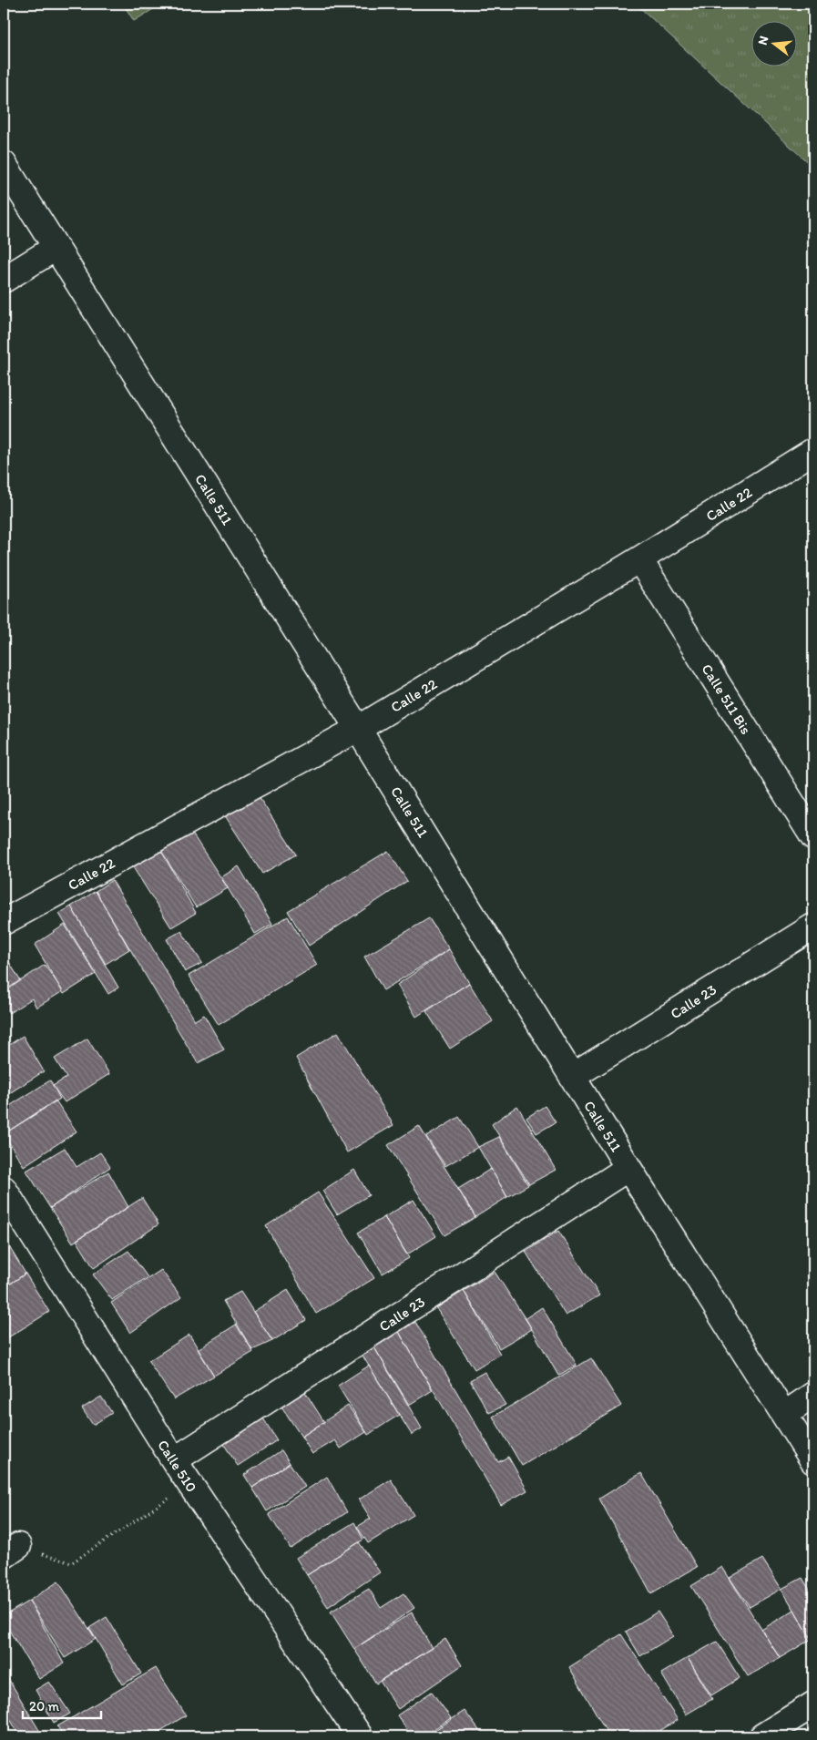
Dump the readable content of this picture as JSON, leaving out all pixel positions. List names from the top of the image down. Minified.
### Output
{"streets":{"street":["Calle 511","Calle 22","Calle 511 Bis","Calle 23","Calle 510"]},"crossings":[["Calle 511","Calle 22"],["Calle 511","Calle 23"],["Calle 22","Calle 511 Bis"],["Calle 23","Calle 510"]],"scale_bar":"20 m","north":"left"}
